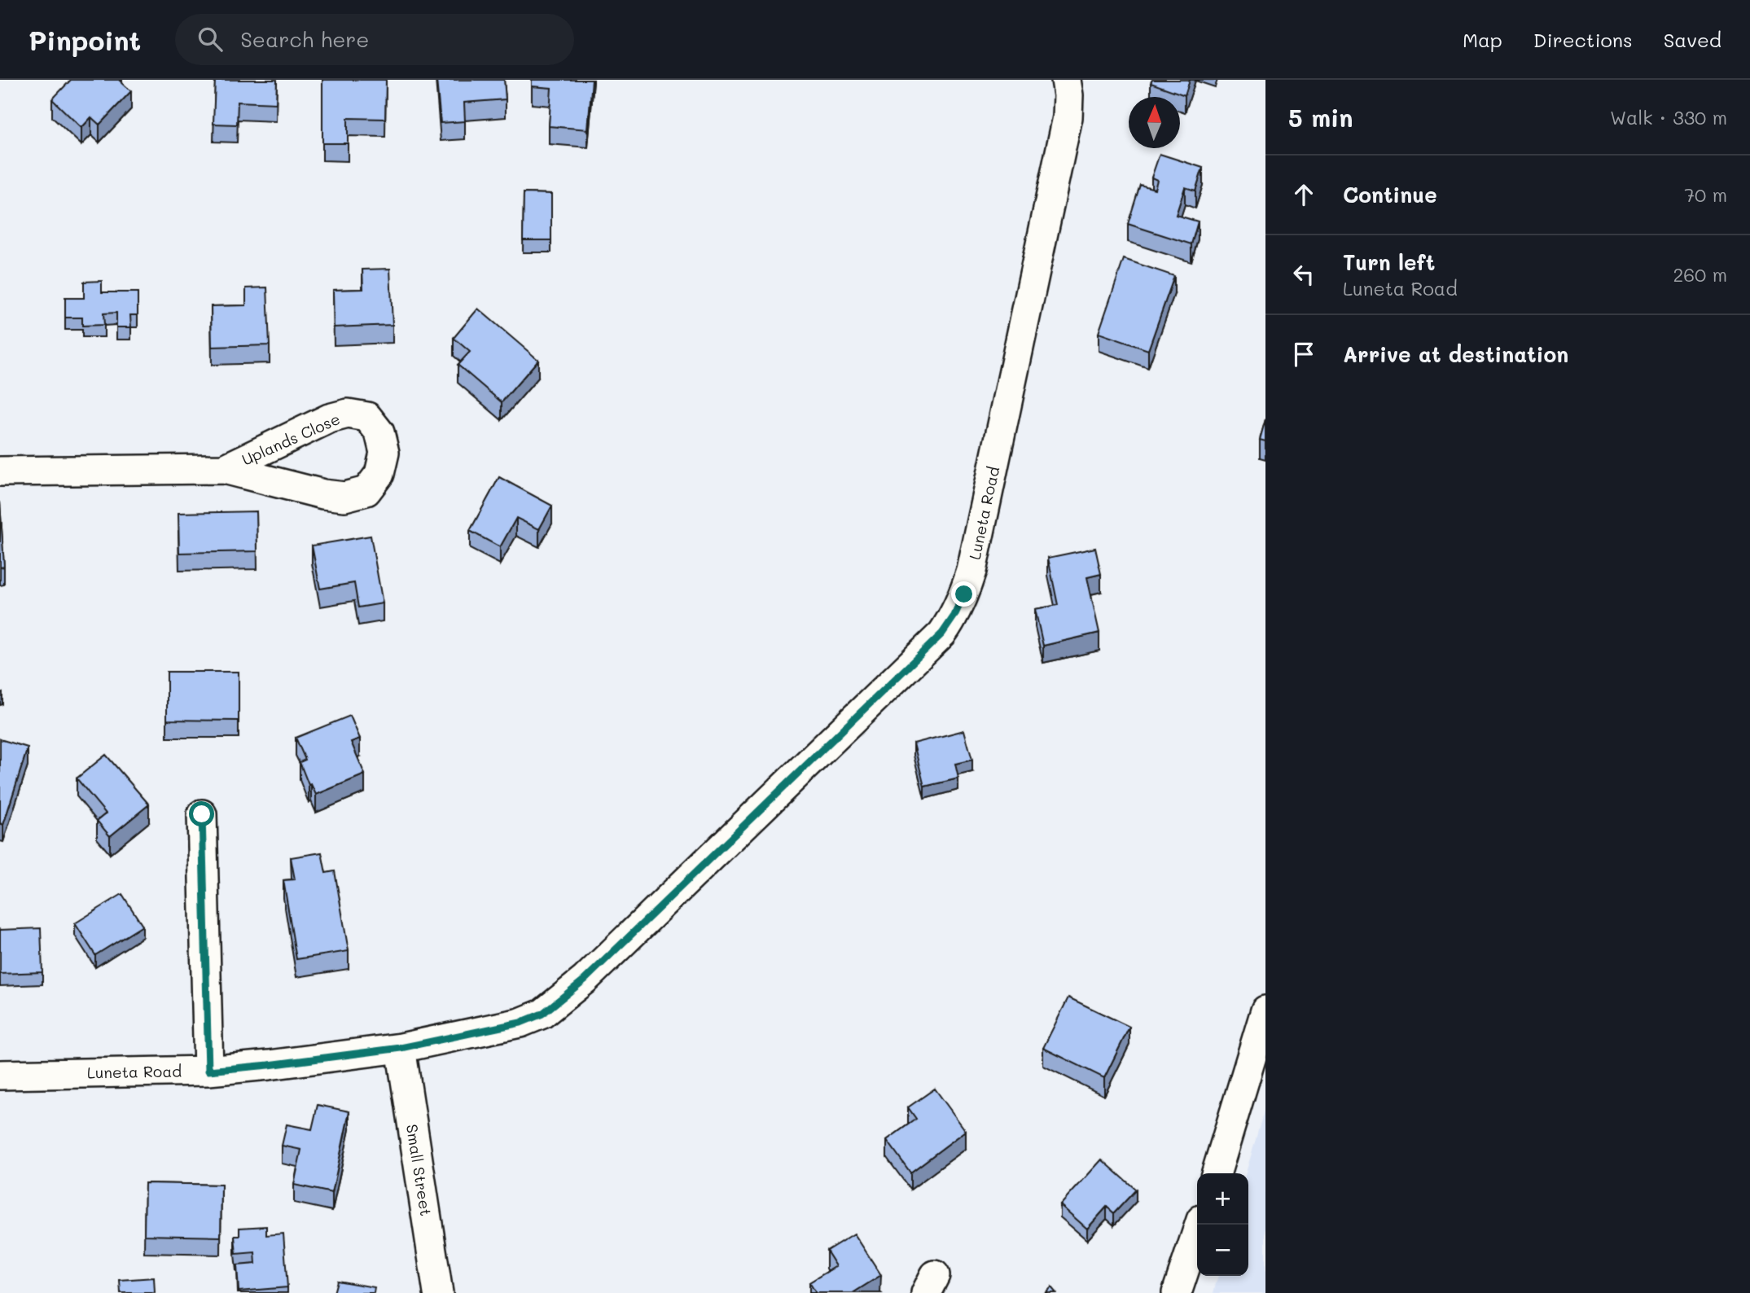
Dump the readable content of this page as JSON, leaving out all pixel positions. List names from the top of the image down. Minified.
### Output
{"streets":{"street":["Uplands Close","Luneta Road","Small Street"]},"crossings":[["Luneta Road","Small Street"]],"north":"top","page":{"header":"Pinpoint","search":"Search here","nav":["Map","Directions","Saved"],"heading":["5 min","Walk · 330 m"],"list":[["Continue","70 m"],["Turn left","Luneta Road","260 m"],"Arrive at destination"],"map_buttons":["+","−"]}}
